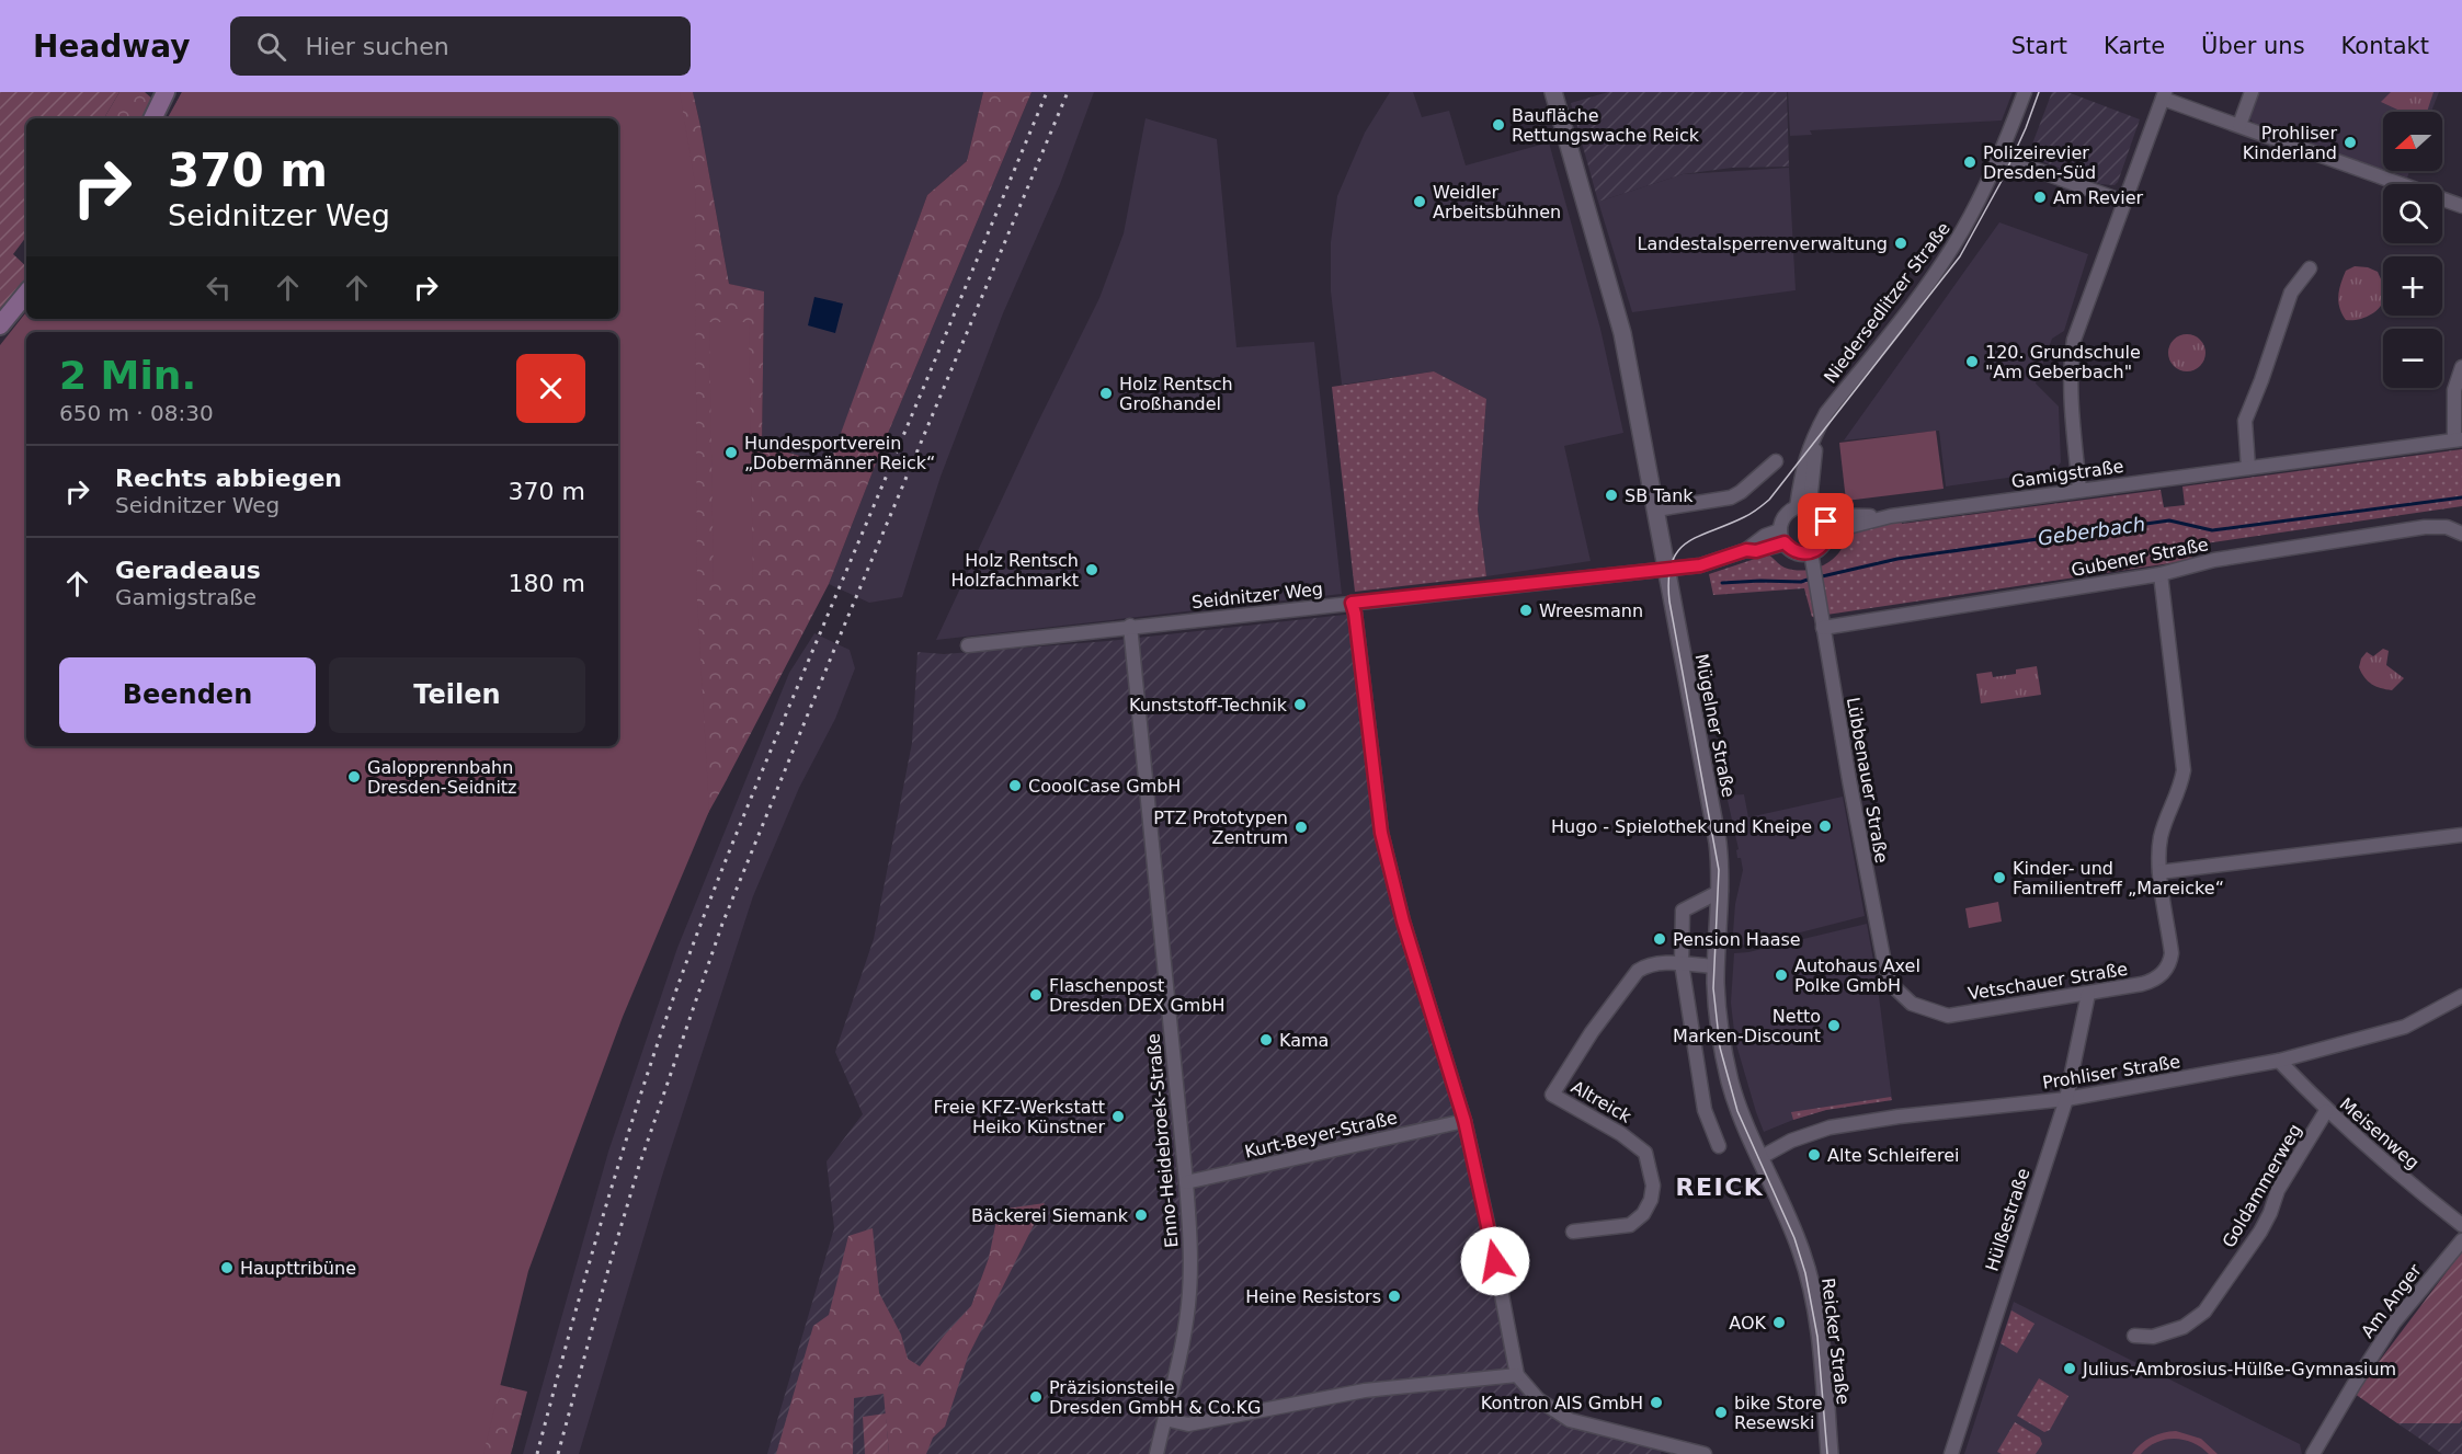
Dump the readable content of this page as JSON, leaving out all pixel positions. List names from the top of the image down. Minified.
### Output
{"streets":{"street":["Niedersedlitzer Straße","Gamigstraße","Gubener Straße","Seidnitzer Weg","Mügelner Straße","Lübbenauer Straße","Vetschauer Straße","Prohliser Straße","Altreick","Meisenweg","Kurt-Beyer-Straße","Enno-Heidebroek-Straße","Goldammerweg","Hülßestraße","Am Anger","Reicker Straße"]},"crossings":[["Niedersedlitzer Straße","Gamigstraße"],["Niedersedlitzer Straße","Lübbenauer Straße"],["Gamigstraße","Lübbenauer Straße"],["Gubener Straße","Lübbenauer Straße"],["Gubener Straße","Vetschauer Straße"],["Seidnitzer Weg","Mügelner Straße"],["Seidnitzer Weg","Enno-Heidebroek-Straße"],["Lübbenauer Straße","Vetschauer Straße"],["Vetschauer Straße","Hülßestraße"],["Prohliser Straße","Meisenweg"],["Prohliser Straße","Hülßestraße"],["Prohliser Straße","Reicker Straße"],["Meisenweg","Goldammerweg"],["Kurt-Beyer-Straße","Enno-Heidebroek-Straße"]],"districts":["REICK"],"water":["Geberbach"],"places":["Baufläche Rettungswache Reick","Prohliser Kinderland","Polizeirevier Dresden-Süd","Am Revier","Weidler Arbeitsbühnen","Landestalsperrenverwaltung","120. Grundschule \"Am Geberbach\"","Holz Rentsch Großhandel","Hundesportverein „Dobermänner Reick“","SB Tank","Holz Rentsch Holzfachmarkt","Wreesmann","Kunststoff-Technik","Galopprennbahn Dresden-Seidnitz","CooolCase GmbH","Hugo - Spielothek und Kneipe","PTZ Prototypen Zentrum","Kinder- und Familientreff „Mareicke“","Pension Haase","Autohaus Axel Polke GmbH","Flaschenpost Dresden DEX GmbH","Netto Marken-Discount","Kama","Freie KFZ-Werkstatt Heiko Künstner","Alte Schleiferei","Bäckerei Siemank","Haupttribüne","Heine Resistors","AOK","Julius-Ambrosius-Hülße-Gymnasium","Präzisionsteile Dresden GmbH & Co.KG","Kontron AIS GmbH","bike Store Resewski"],"north":"left","page":{"header":"Headway","search":"Hier suchen","nav":["Start","Karte","Über uns","Kontakt"],"map_buttons":["+","−"],"turn":["370 m","Seidnitzer Weg"],"heading":["2 Min.","650 m · 08:30"],"list":[{"name":"Rechts abbiegen","note":"Seidnitzer Weg","value":"370 m"},{"name":"Geradeaus","note":"Gamigstraße","value":"180 m"}],"buttons":["Beenden","Teilen"]}}
